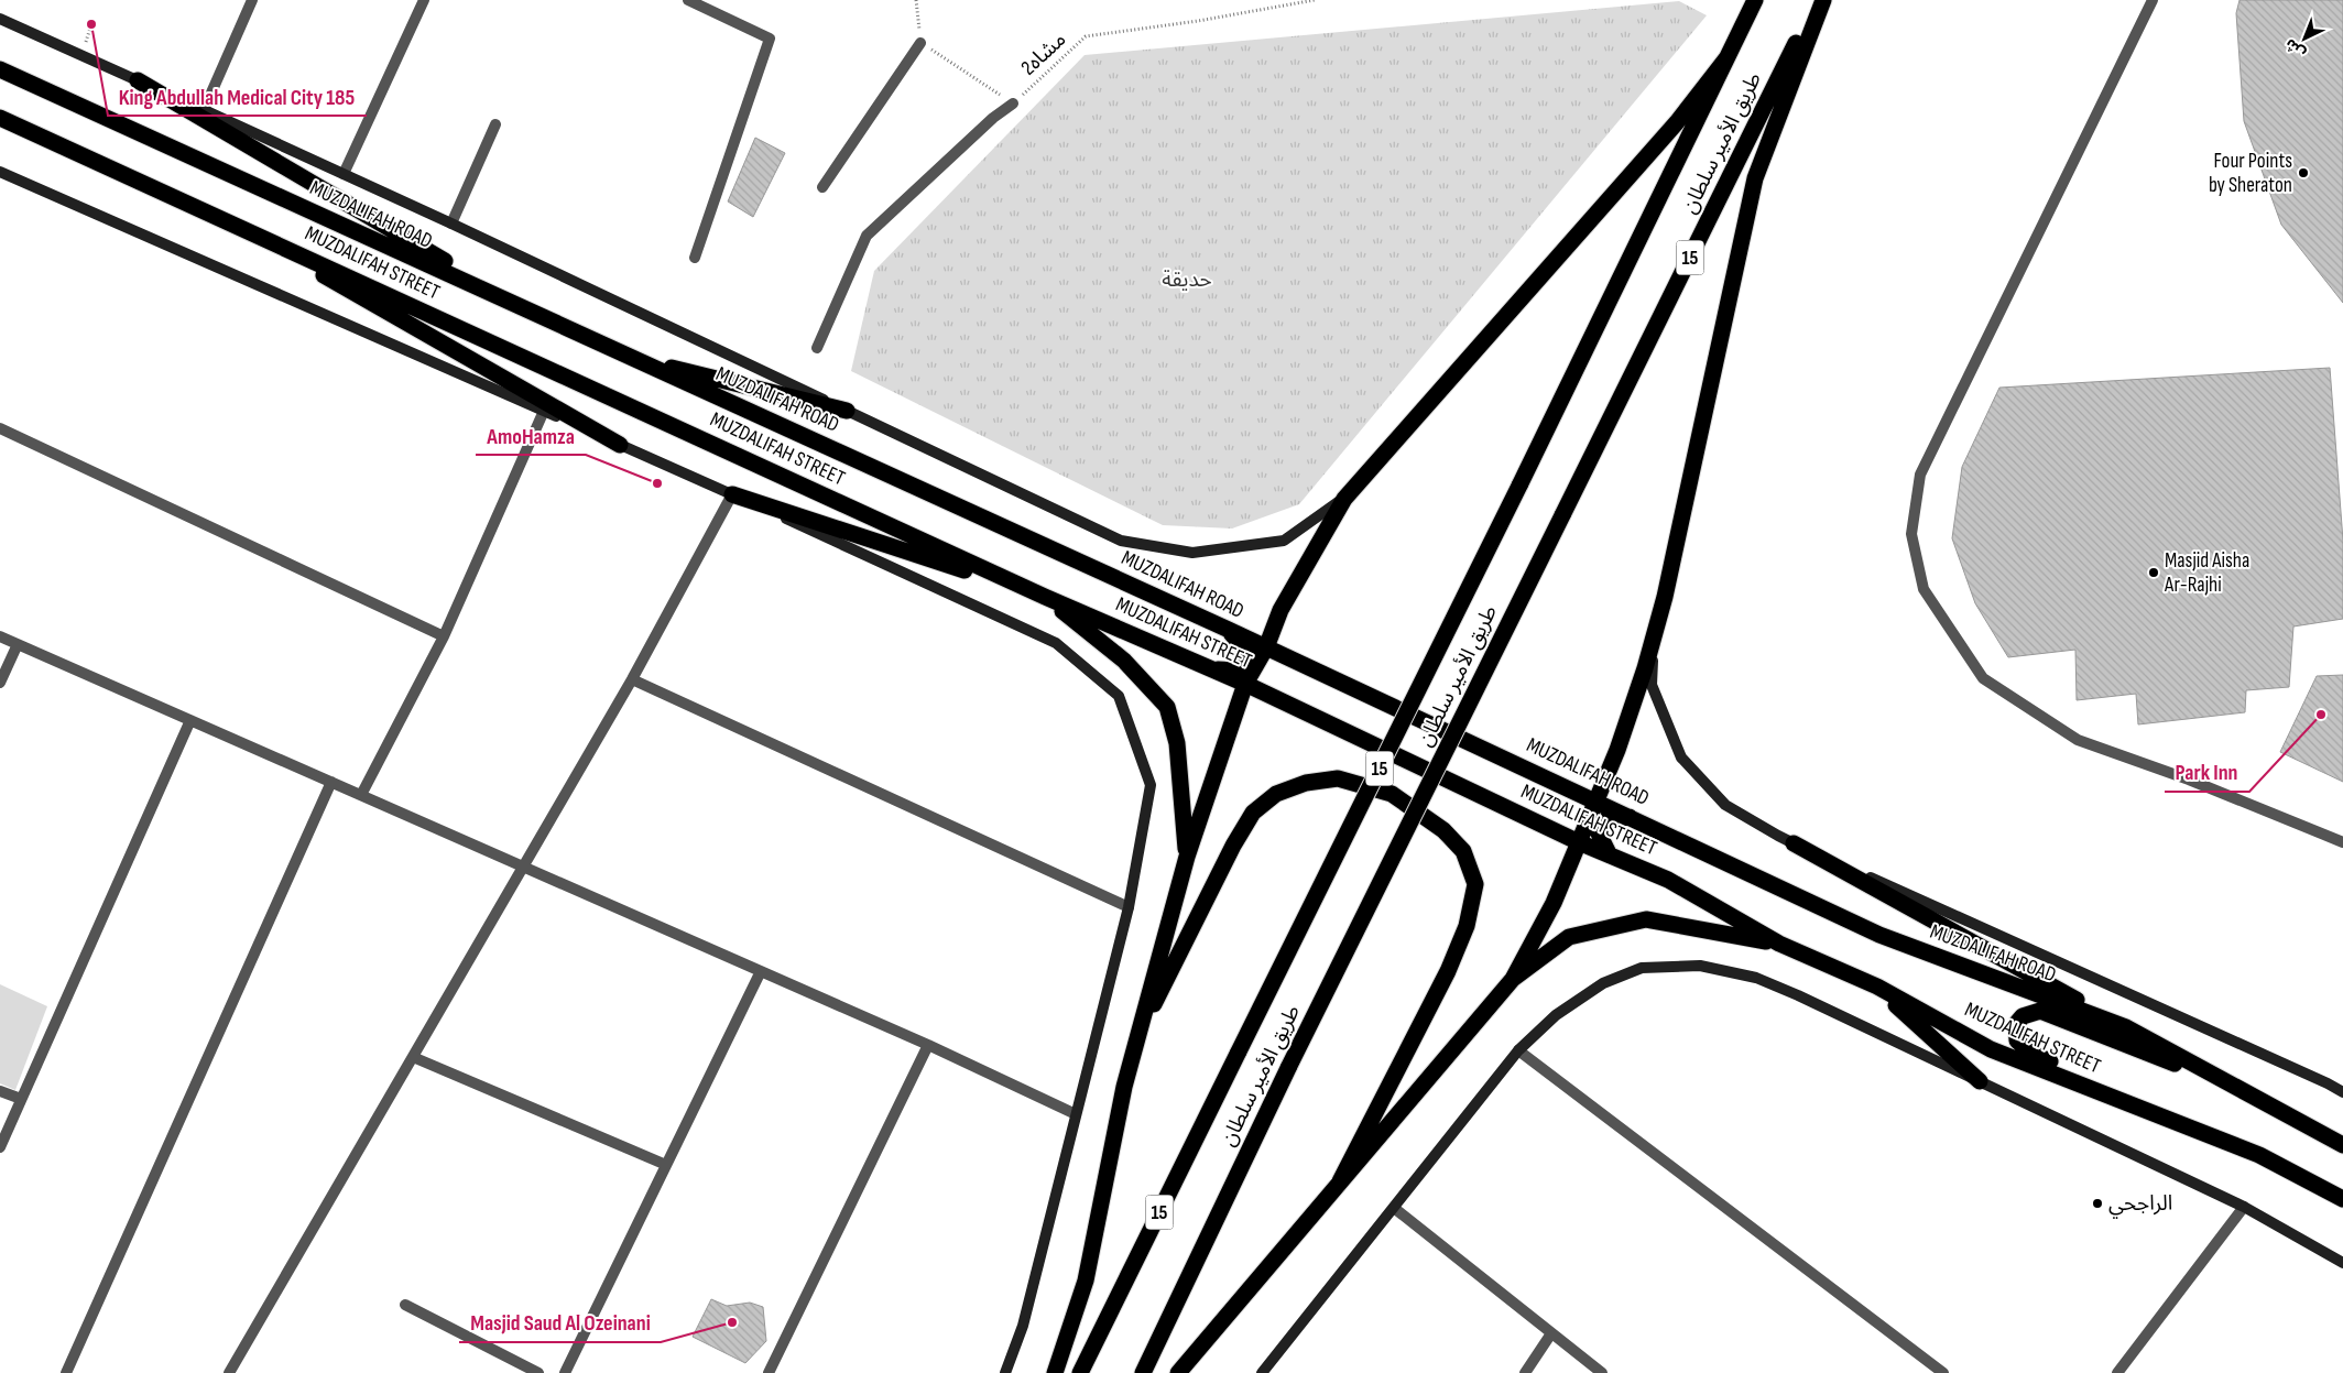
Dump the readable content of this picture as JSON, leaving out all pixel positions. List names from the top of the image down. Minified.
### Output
{"streets":{"highway":["طريق الأمير سلطان","MUZDALIFAH ROAD","15","MUZDALIFAH STREET"],"path":["مشاه2"]},"parks":["حديقة"],"places":["King Abdullah Medical City 185","Four Points by Sheraton","AmoHamza","Masjid Aisha Ar-Rajhi","Park Inn","الراجحي","Masjid Saud Al Ozeinani"],"north":"bottom left"}
